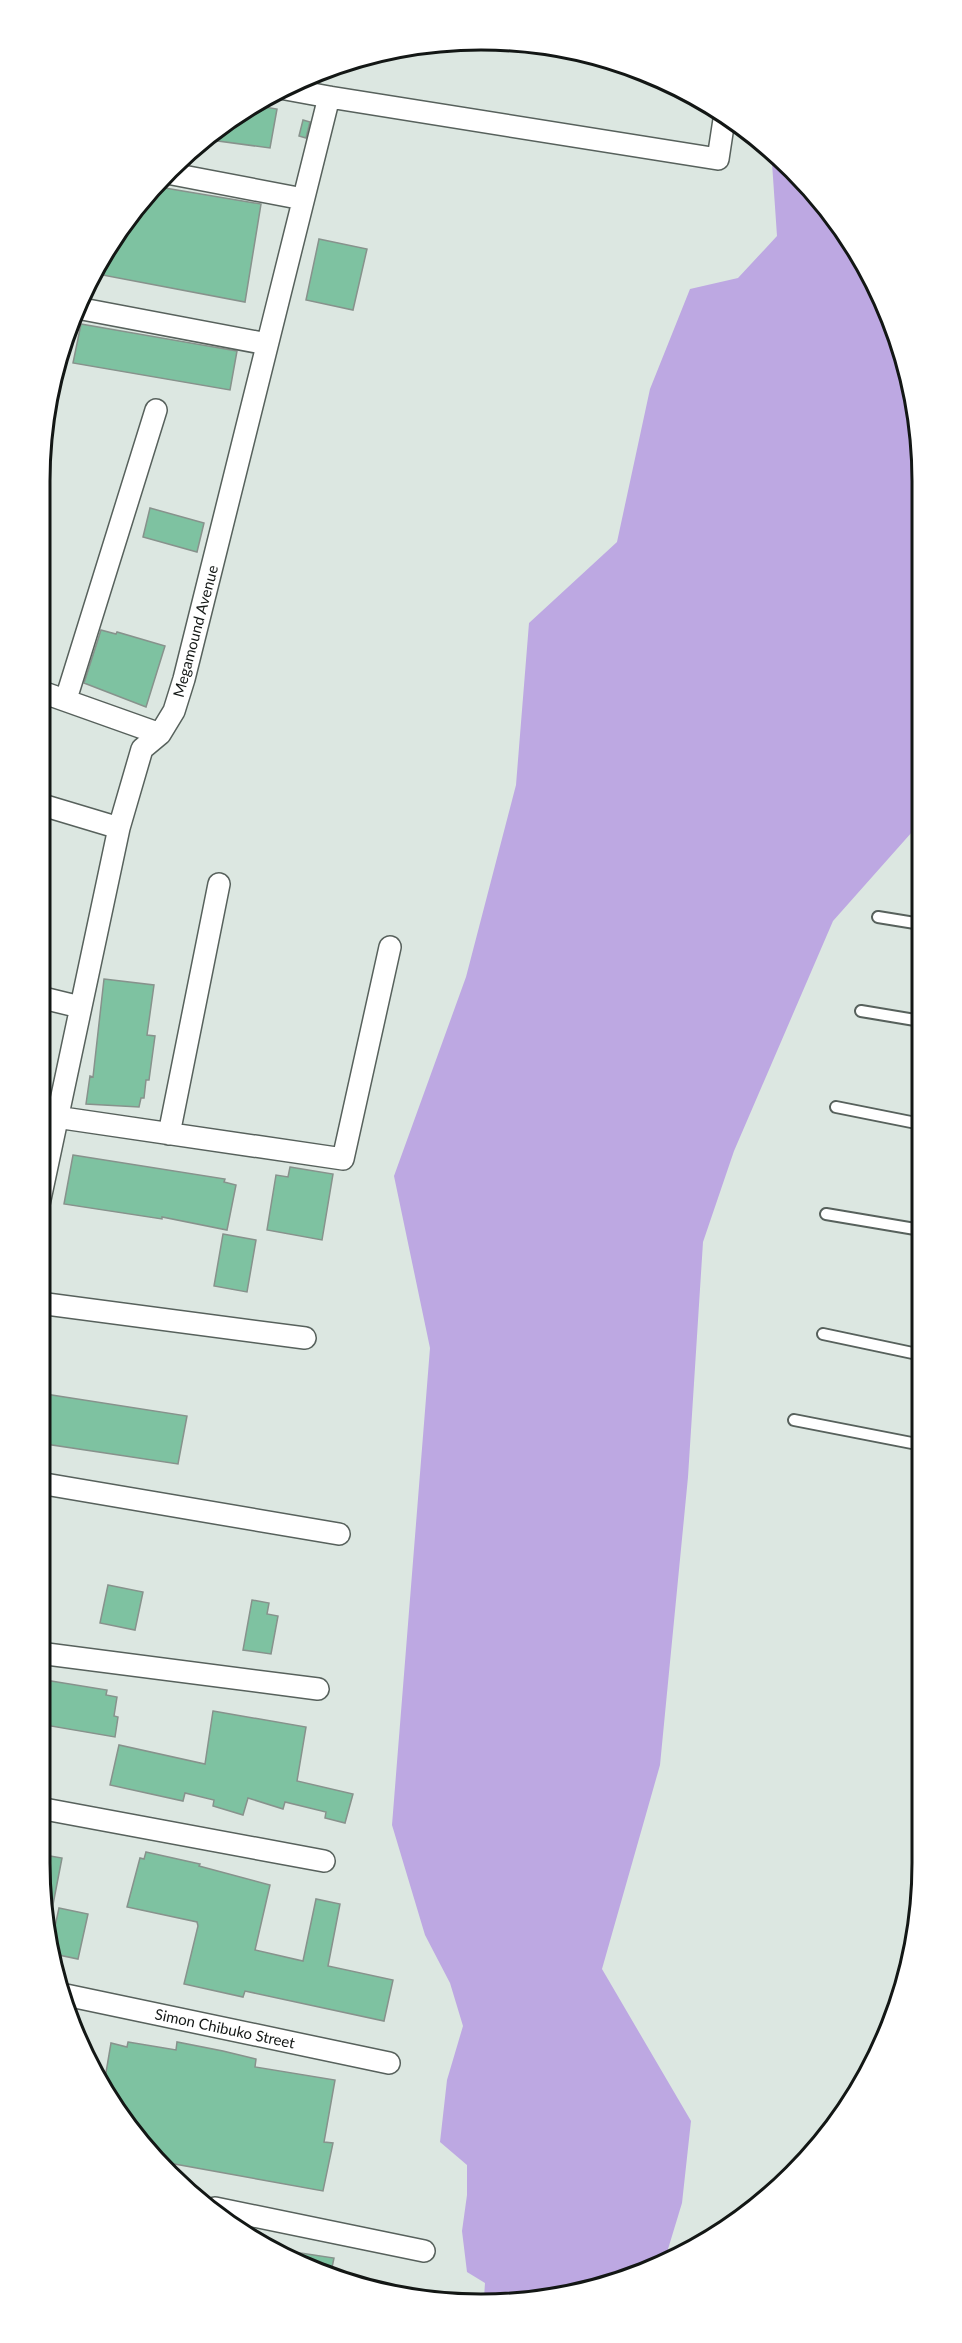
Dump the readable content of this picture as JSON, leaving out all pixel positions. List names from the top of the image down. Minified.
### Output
{"streets":{"street":["Megamound Avenue","Simon Chibuko Street"]}}
